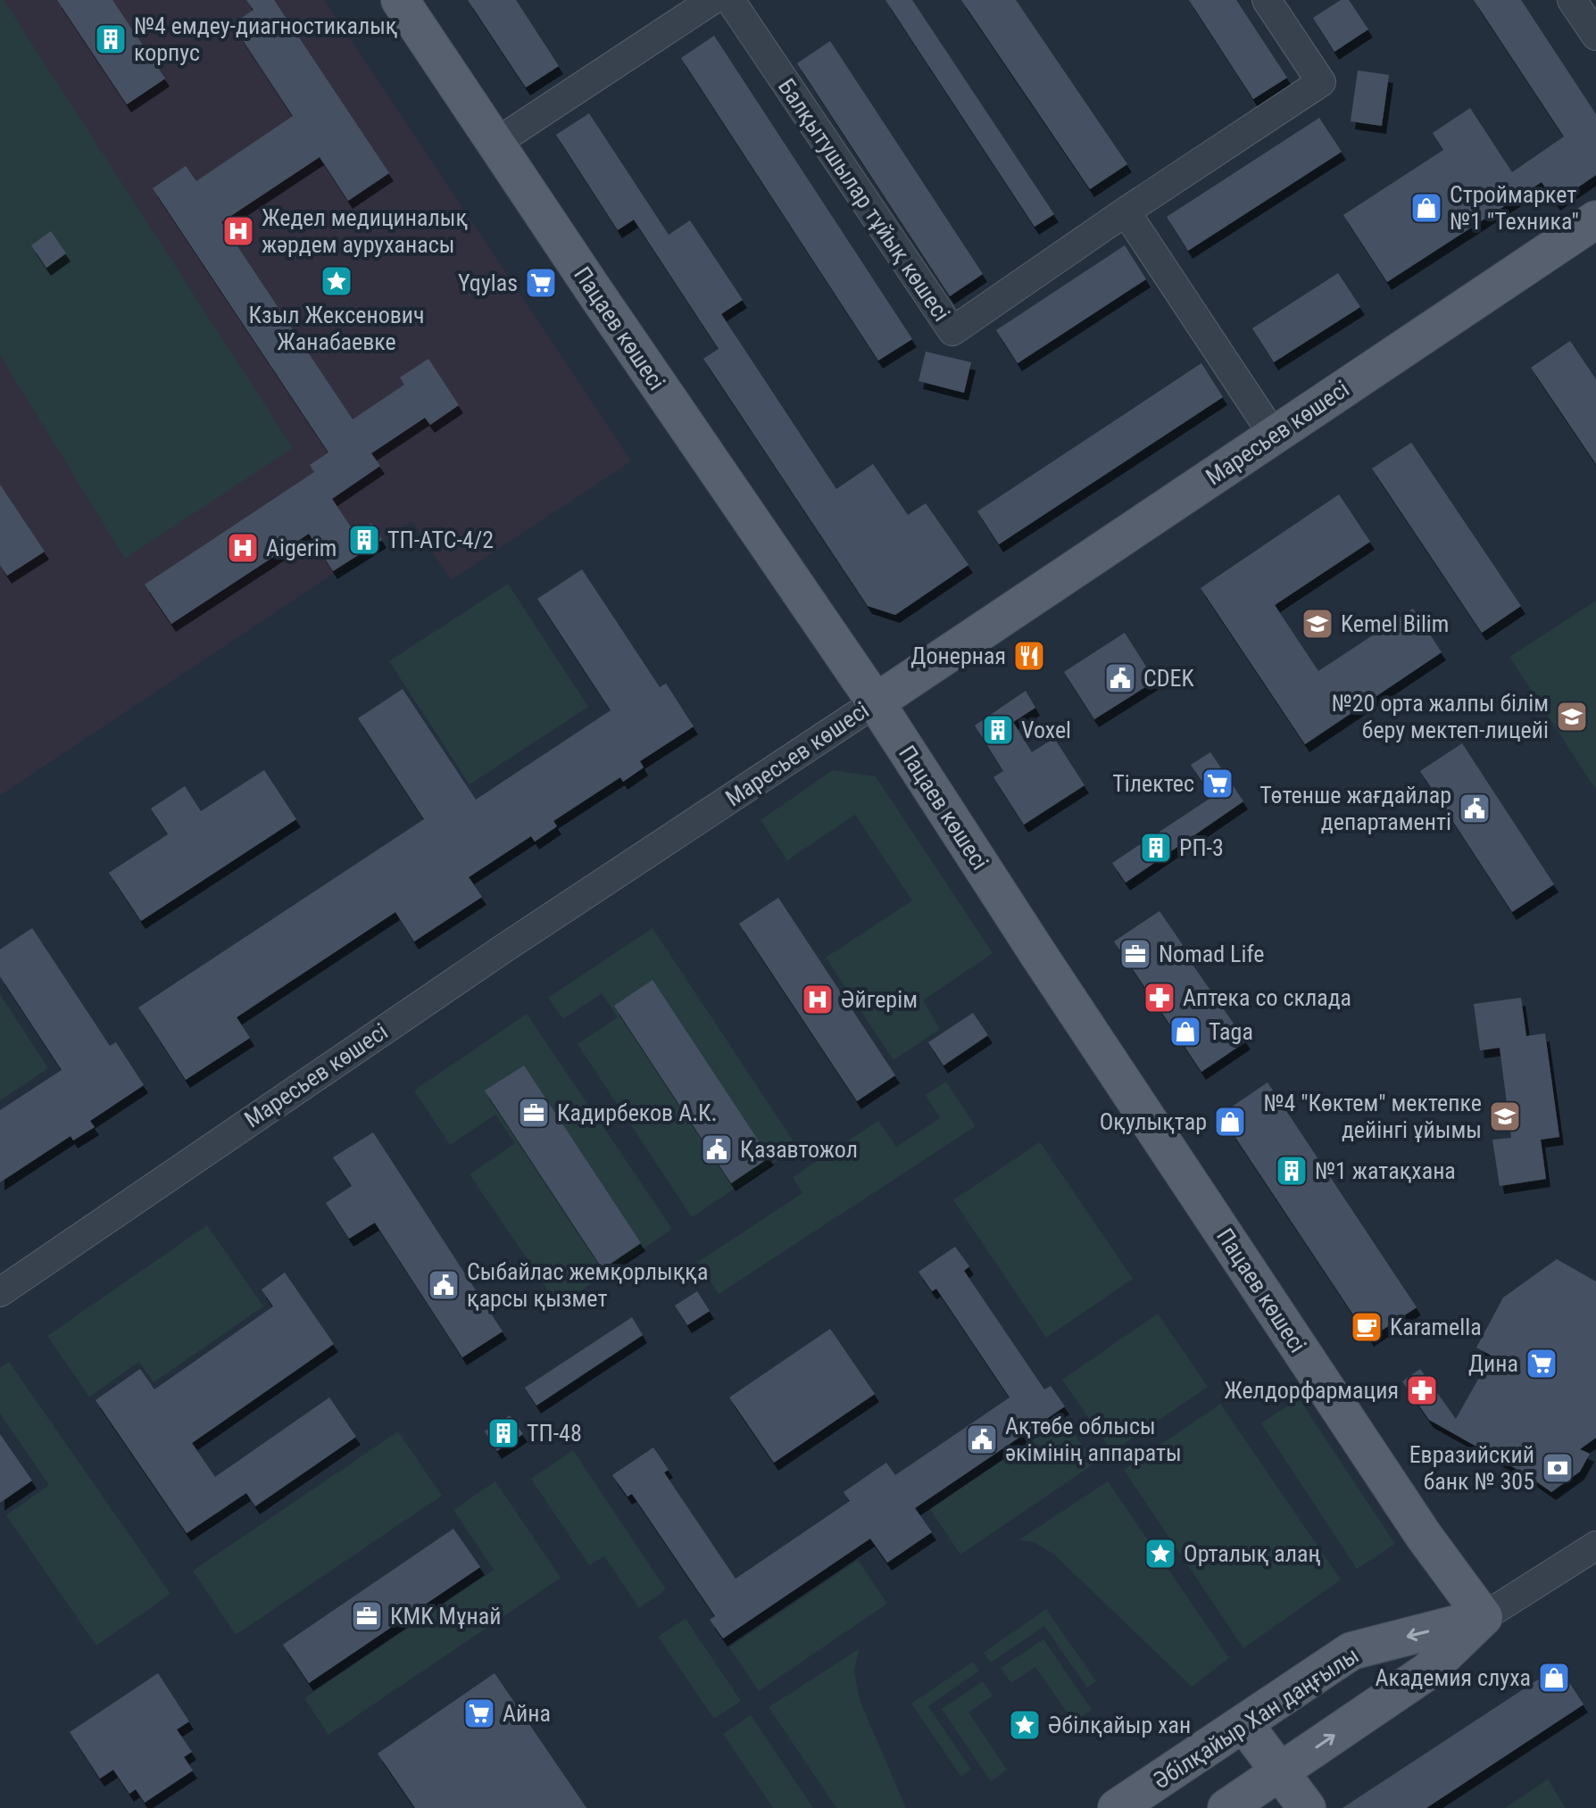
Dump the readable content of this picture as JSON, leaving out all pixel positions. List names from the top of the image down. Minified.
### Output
{"streets":{"main road":["Пацаев көшесі","Маресьев көшесі","Әбілқайыр Хан даңғылы"],"street":["Балқытушылар тұйық көшесі"]},"crossings":[["Пацаев көшесі","Маресьев көшесі"],["Пацаев көшесі","Әбілқайыр Хан даңғылы"]],"places":{"building":["№4 емдеу-диагностикалық корпус","ТП-АТС-4/2","Voxel","РП-3","№1 жатақхана","ТП-48"],"shop":["Строймаркет №1 \"Техника\"","Taga","Оқулықтар","Академия слуха"],"hospital":["Жедел медициналық жәрдем ауруханасы","Aigerim","Әйгерім"],"place":["Кзыл Жексенович Жанабаевке","Орталық алаң","Әбілқайыр хан"],"supermarket":["Yqylas","Тілектес","Дина","Айна"],"school or university":["Kemel Bilim","№20 орта жалпы білім беру мектеп-лицейі","№4 \"Көктем\" мектепке дейінгі ұйымы"],"restaurant":["Донерная"],"public building":["CDEK","Төтенше жағдайлар департаменті","Қазавтожол","Сыбайлас жемқорлыққа қарсы қызмет","Ақтөбе облысы әкімінің аппараты"],"office":["Nomad Life","Кадирбеков А.К.","КMK Мұнай"],"pharmacy":["Аптека со склада","Желдорфармация"],"cafe":["Karamella"],"bank":["Евразийский банк № 305"]}}
